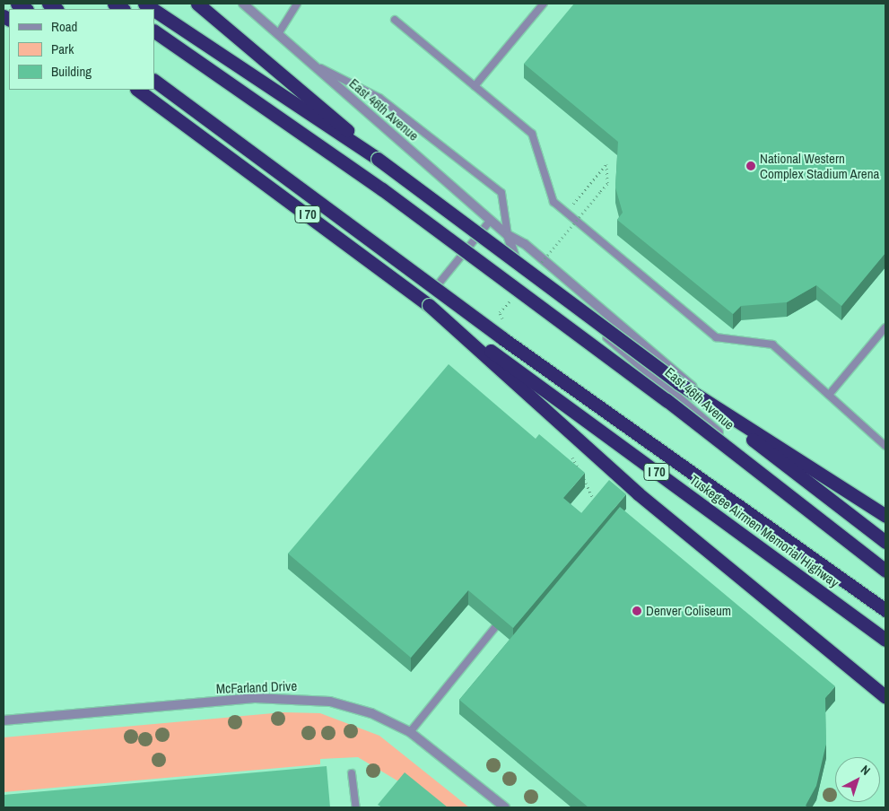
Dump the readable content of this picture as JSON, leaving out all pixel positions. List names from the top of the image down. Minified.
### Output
{"streets":{"highway":["I 70","Tuskegee Airmen Memorial Highway"],"street":["East 46th Avenue","McFarland Drive"]},"crossings":[["I 70","Tuskegee Airmen Memorial Highway"]],"places":["National Western Complex Stadium Arena","Denver Coliseum"],"legend":["Road","Park","Building"],"north":"top right"}
